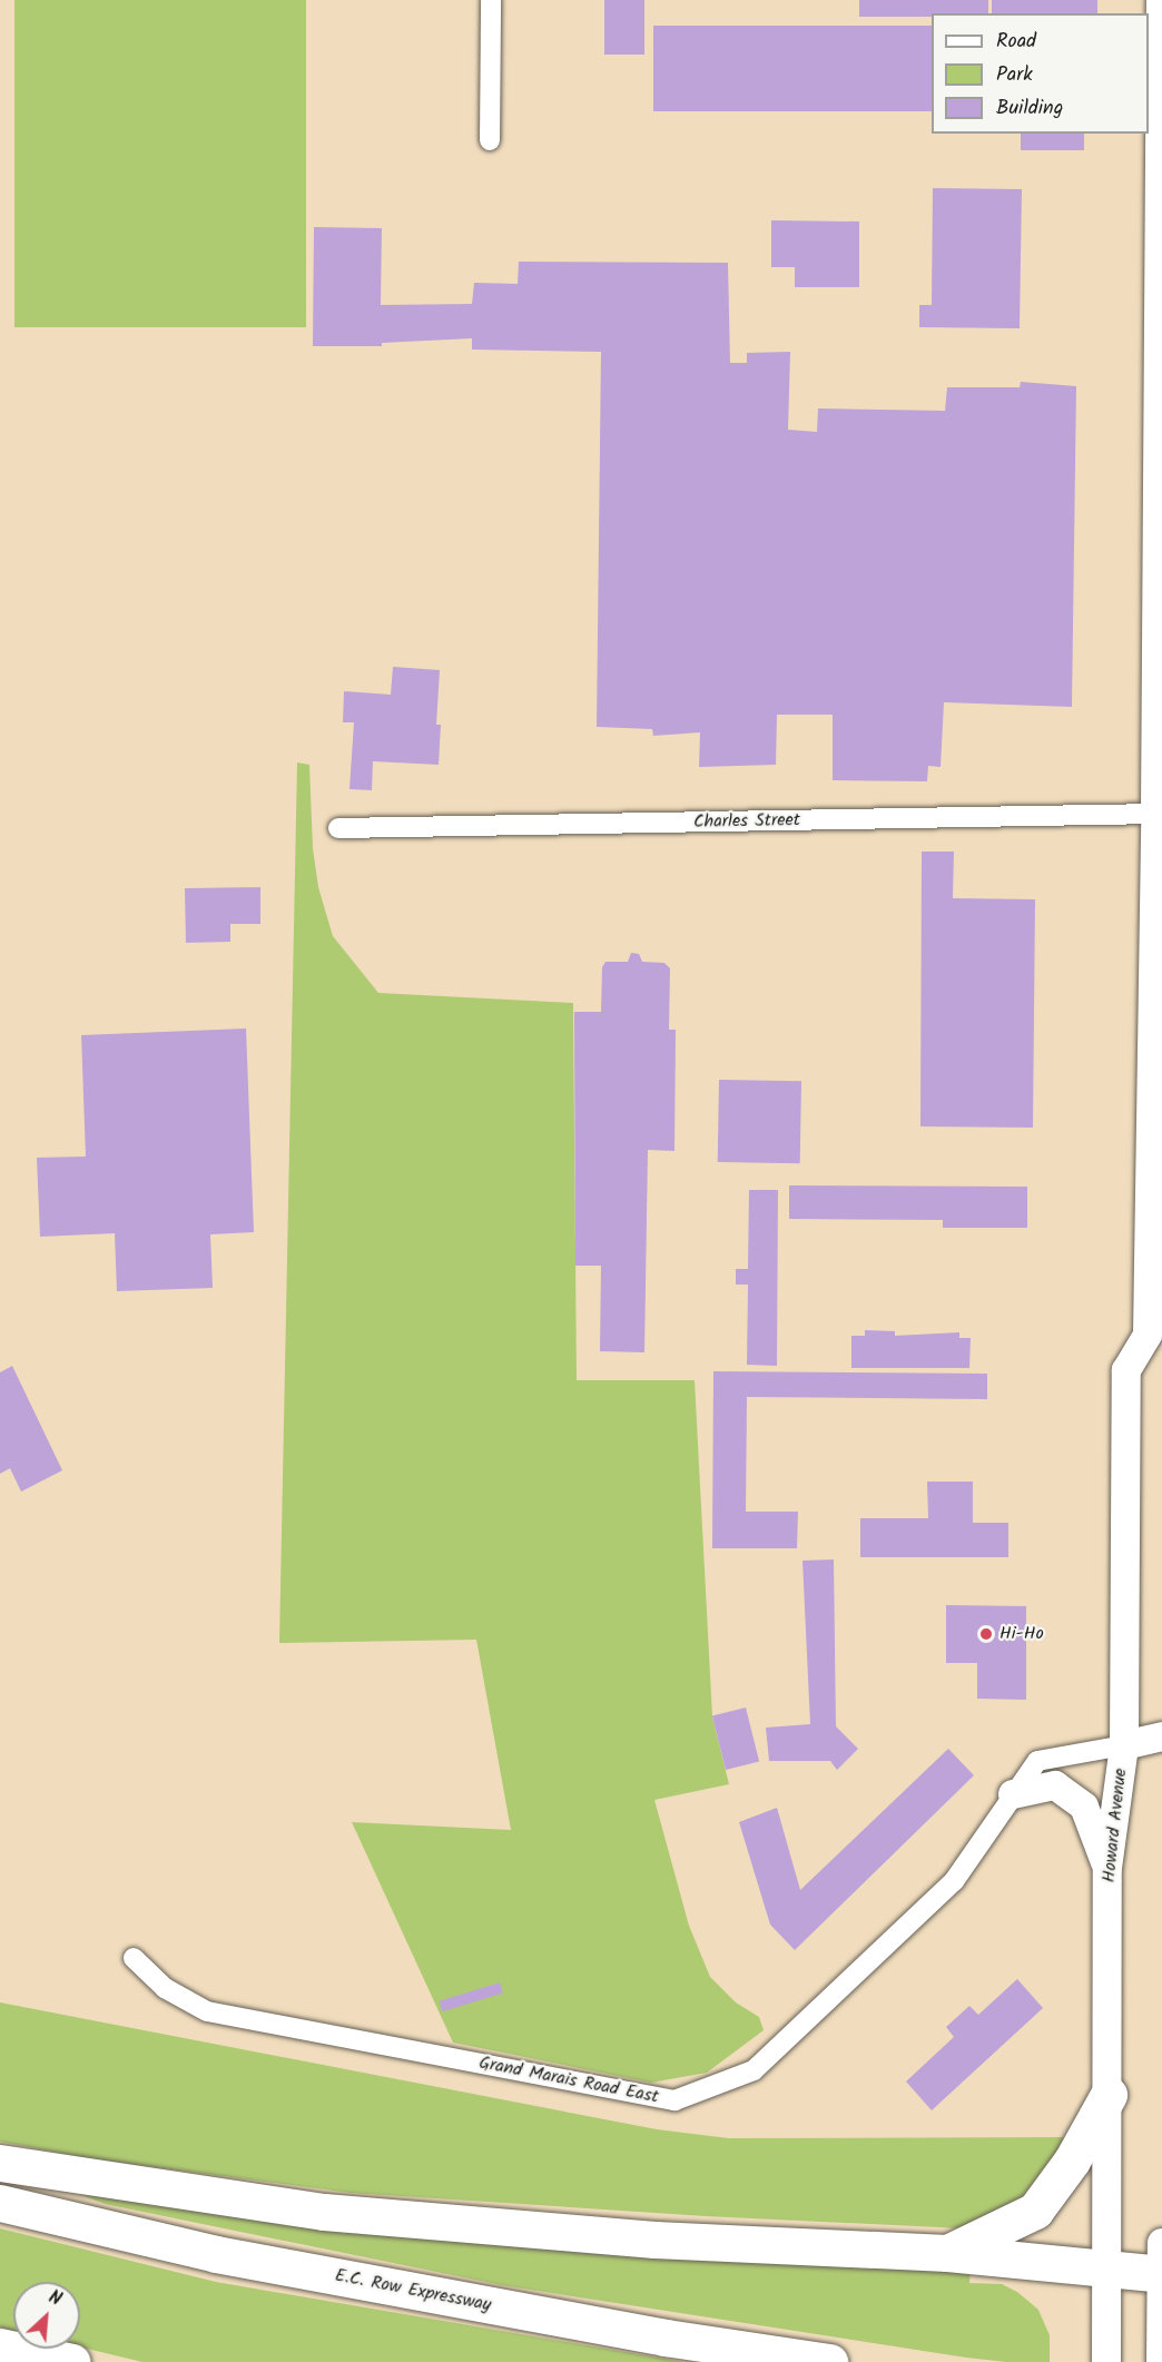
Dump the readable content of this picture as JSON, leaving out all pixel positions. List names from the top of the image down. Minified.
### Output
{"streets":{"highway":["E.C. Row Expressway"],"main road":["Howard Avenue","Grand Marais Road East"],"street":["Charles Street"]},"crossings":[["Charles Street","Howard Avenue"],["Howard Avenue","Grand Marais Road East"]],"places":["Hi-Ho"],"legend":["Road","Park","Building"],"north":"top right"}
